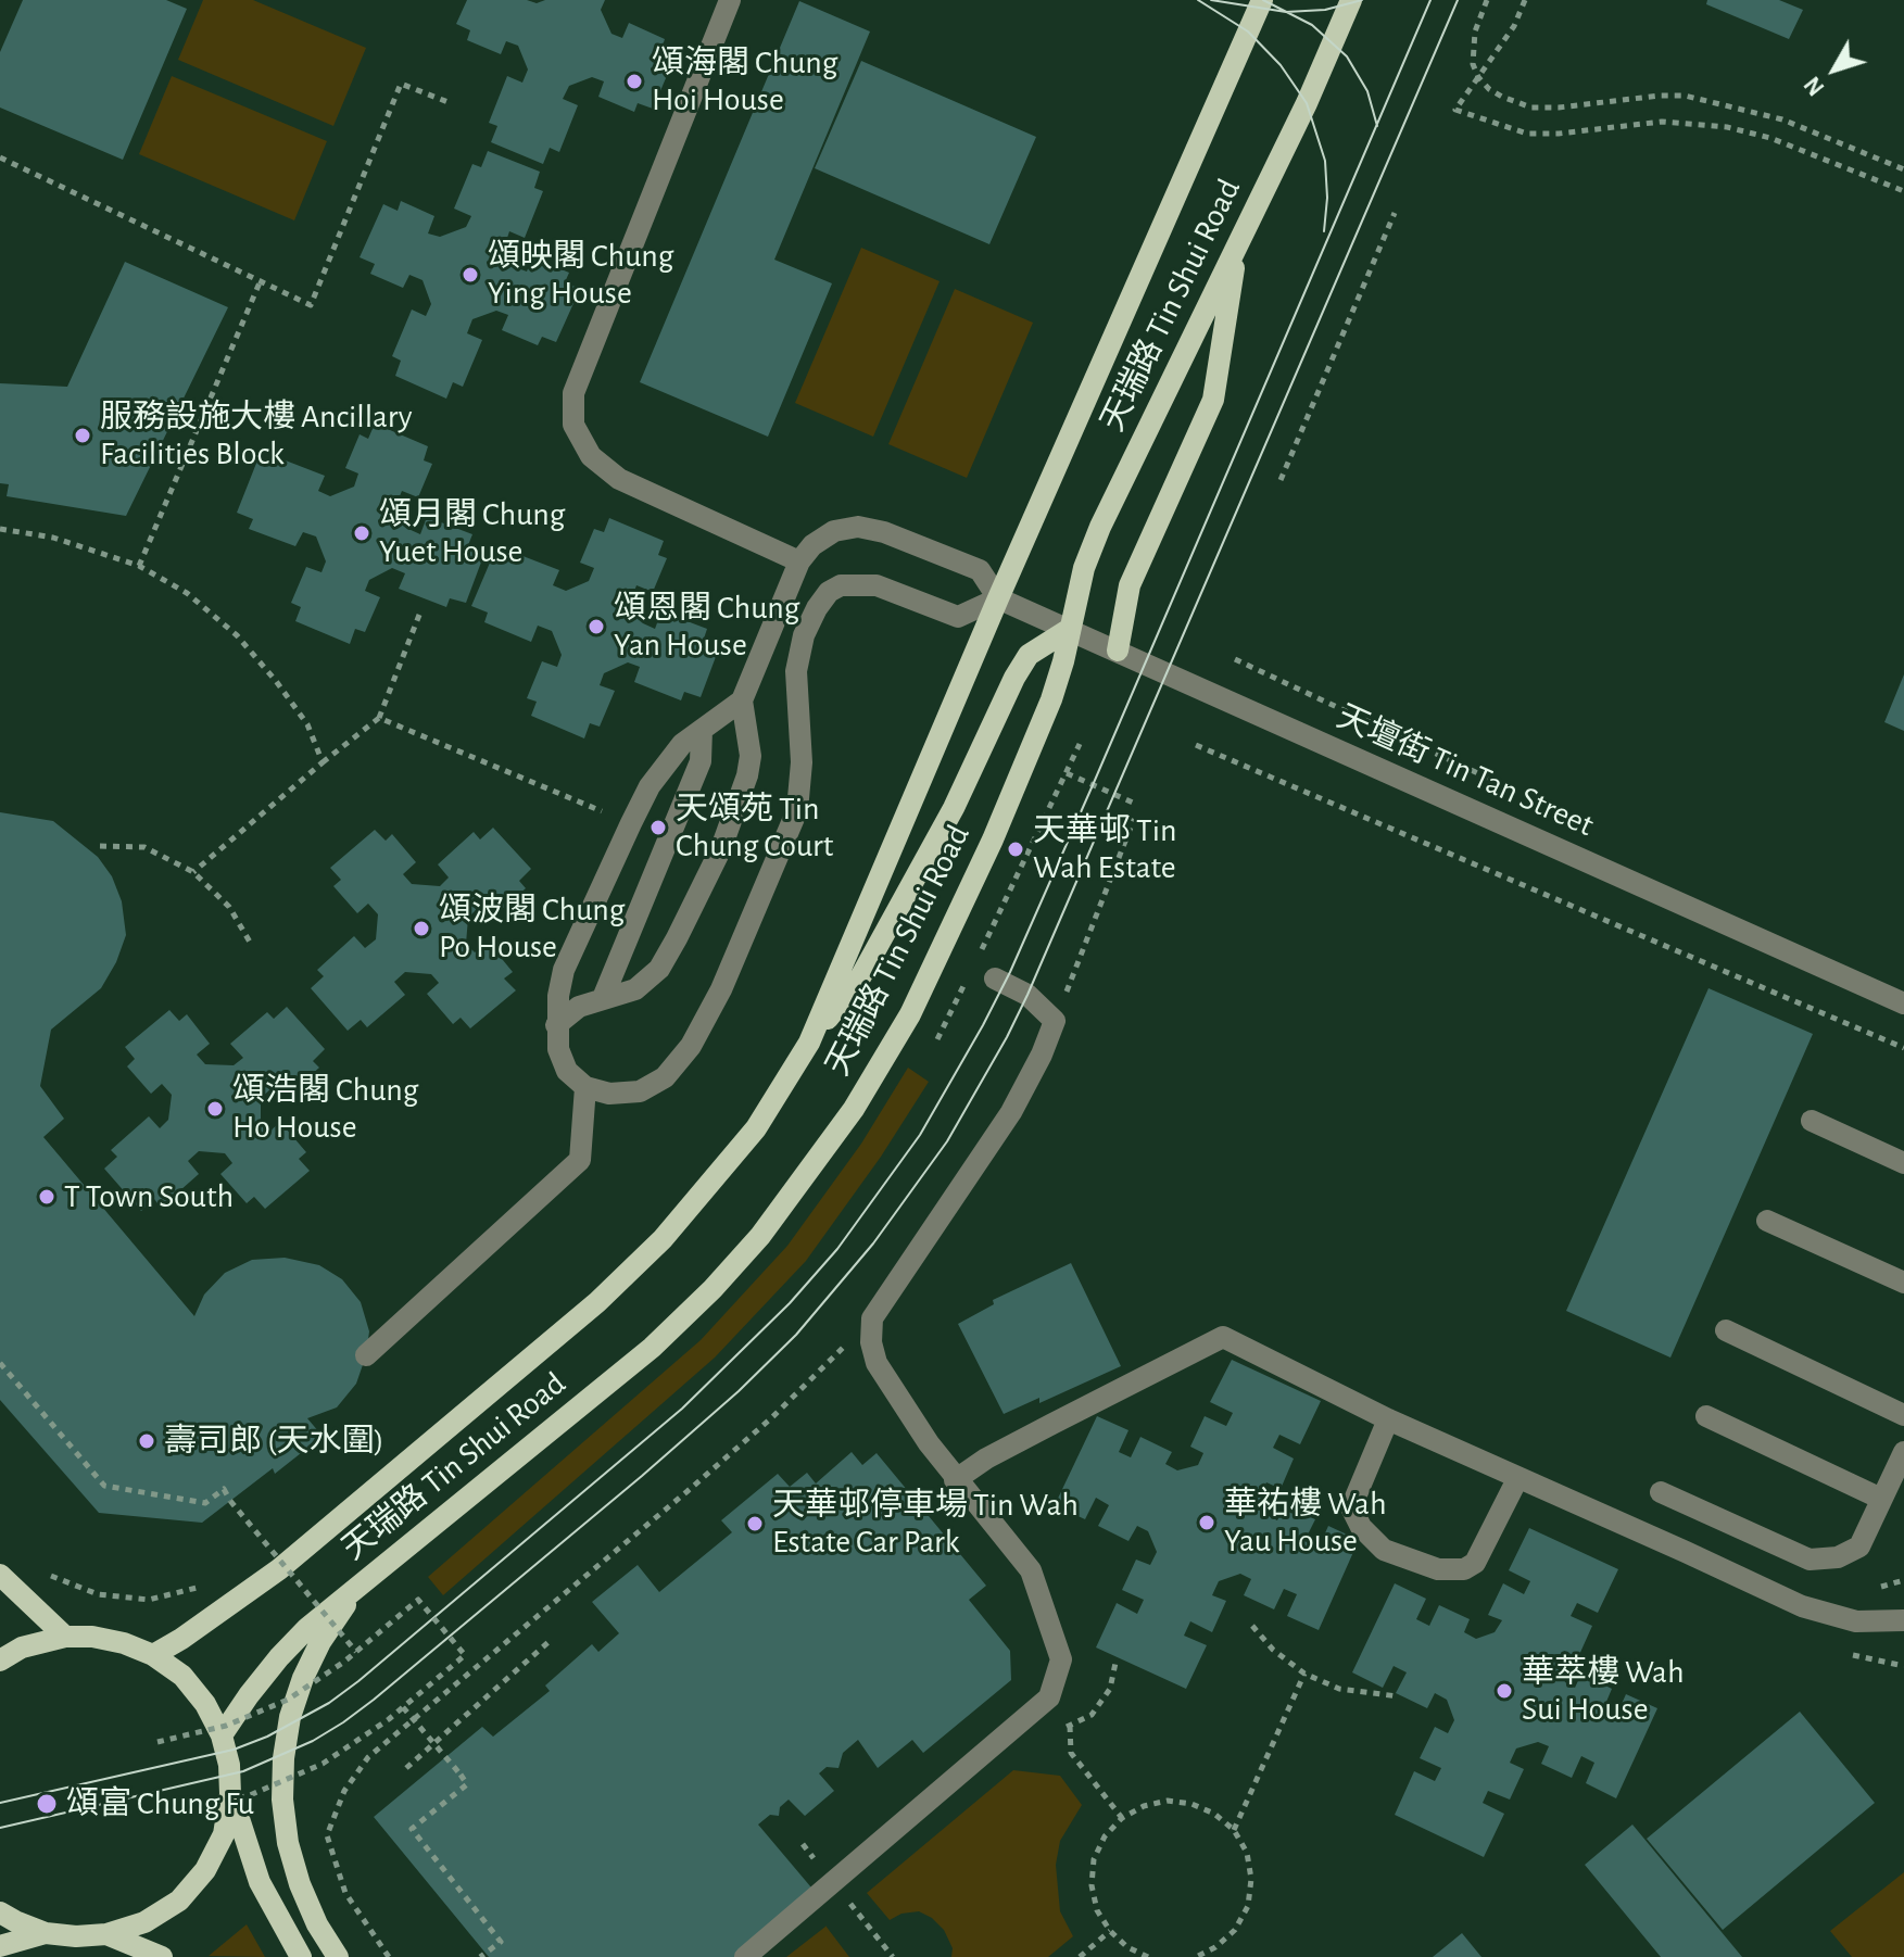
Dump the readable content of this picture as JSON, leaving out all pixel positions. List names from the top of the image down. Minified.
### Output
{"streets":{"main road":["天瑞路 Tin Shui Road"],"street":["天壇街 Tin Tan Street"]},"crossings":[["天瑞路 Tin Shui Road","天壇街 Tin Tan Street"]],"places":["頌海閣 Chung Hoi House","頌映閣 Chung Ying House","服務設施大樓 Ancillary Facilities Block","頌月閣 Chung Yuet House","頌恩閣 Chung Yan House","天頌苑 Tin Chung Court","天華邨 Tin Wah Estate","頌波閣 Chung Po House","頌浩閣 Chung Ho House","T Town South","壽司郎 (天水圍)","華祐樓 Wah Yau House","天華邨停車場 Tin Wah Estate Car Park","華萃樓 Wah Sui House","頌富 Chung Fu"],"north":"bottom left"}
